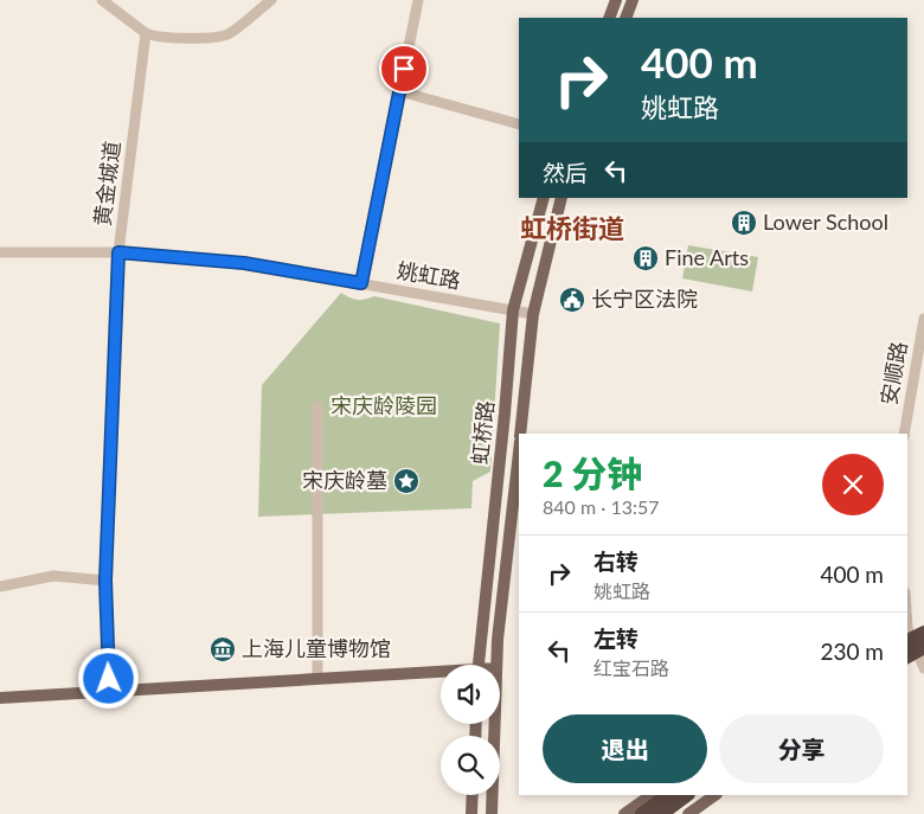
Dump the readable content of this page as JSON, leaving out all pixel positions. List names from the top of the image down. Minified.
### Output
{"streets":{"main road":["虹桥路"],"street":["黄金城道","姚虹路","安顺路"]},"crossings":[["黄金城道","姚虹路"],["姚虹路","虹桥路"]],"districts":["虹桥街道"],"parks":["宋庆龄陵园"],"places":{"building":["Lower School","Fine Arts"],"public building":["长宁区法院"],"place":["宋庆龄墓"],"museum":["上海儿童博物馆"]},"page":{"turn":["400 m","姚虹路"],"then":"然后","heading":["2 分钟","840 m · 13:57"],"list":[{"name":"右转","note":"姚虹路","value":"400 m"},{"name":"左转","note":"红宝石路","value":"230 m"}],"buttons":["退出","分享"]}}
